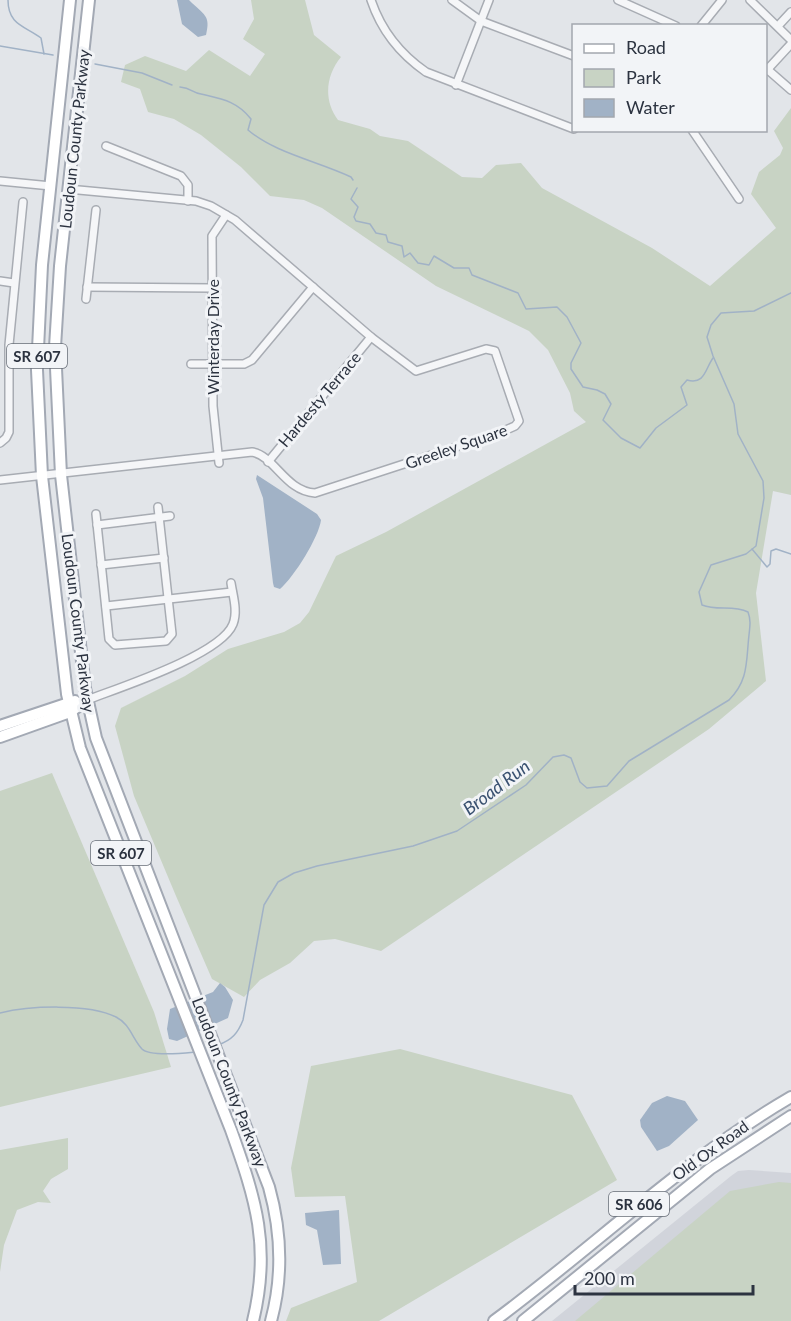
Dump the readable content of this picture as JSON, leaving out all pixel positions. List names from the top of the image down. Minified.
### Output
{"streets":{"main road":["Loudoun County Parkway","SR 607","Old Ox Road","SR 606"],"street":["Winterday Drive","Hardesty Terrace","Greeley Square"]},"crossings":[["Loudoun County Parkway","Greeley Square"],["Winterday Drive","Greeley Square"],["Hardesty Terrace","Greeley Square"]],"water":["Broad Run"],"legend":["Road","Park","Water"],"scale_bar":"200 m"}
